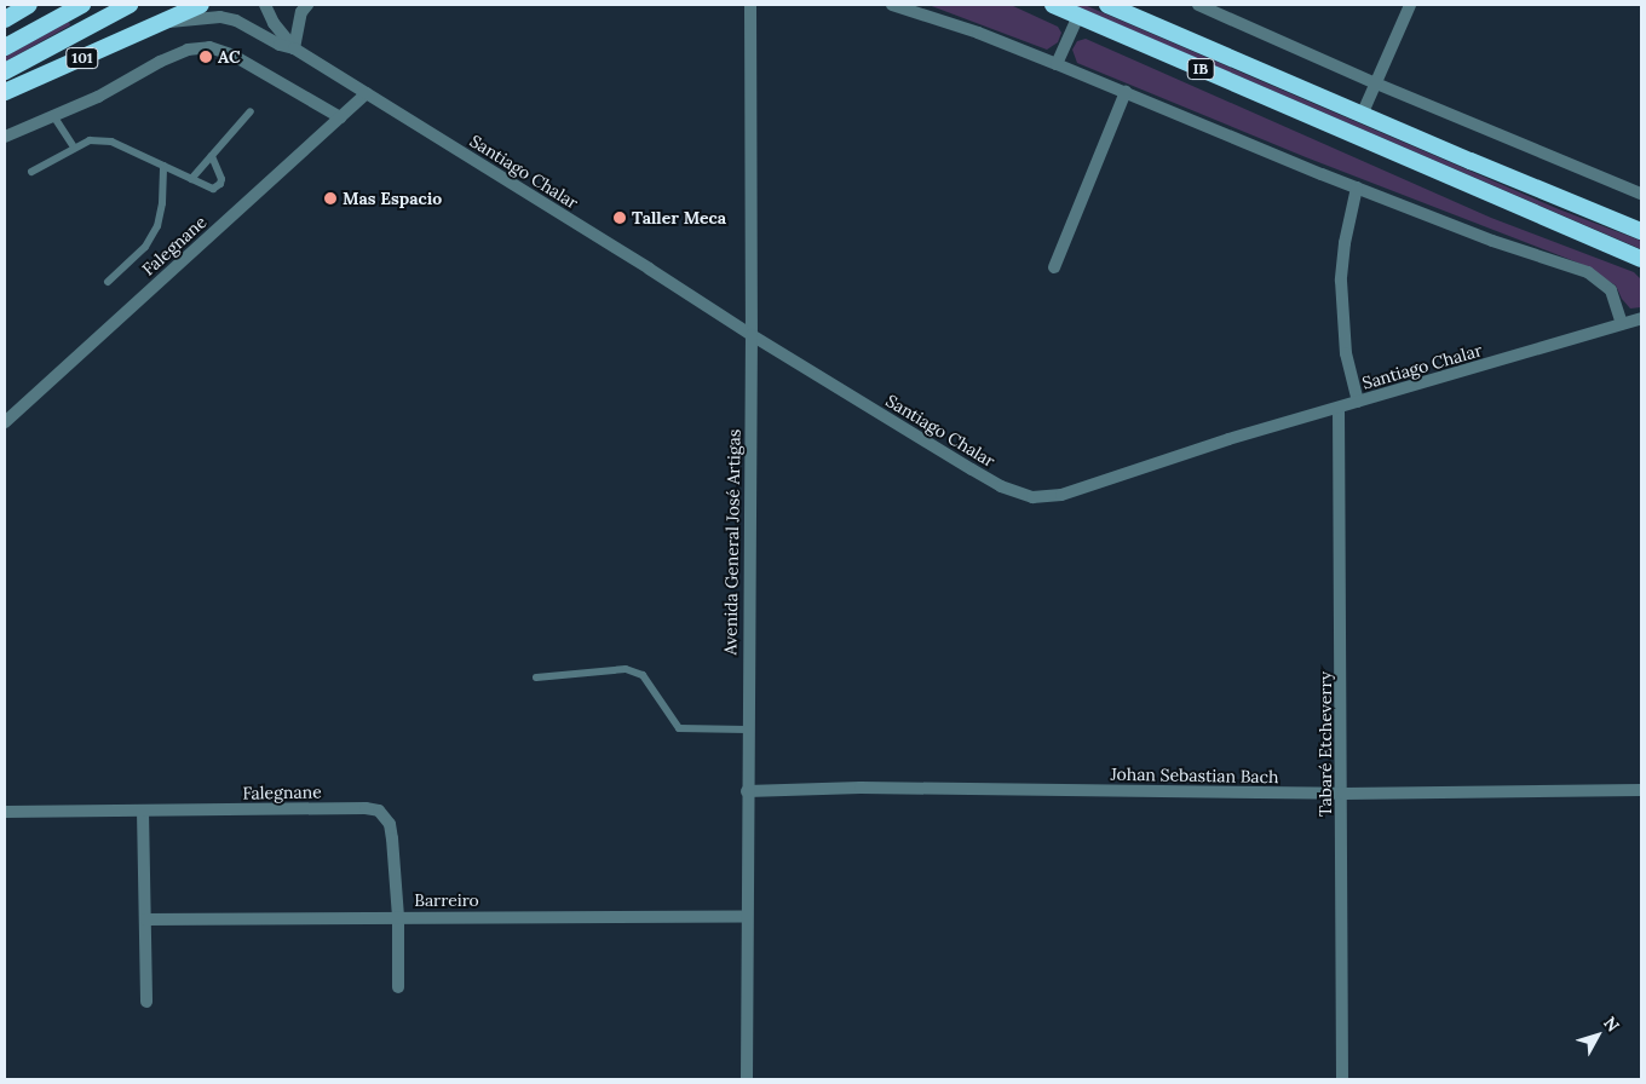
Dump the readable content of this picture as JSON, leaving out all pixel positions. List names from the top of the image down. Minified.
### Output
{"streets":{"highway":["101","IB"],"street":["Santiago Chalar","Falegnane","Avenida General José Artigas","Tabaré Etcheverry","Johan Sebastian Bach","Barreiro"]},"crossings":[["101","Santiago Chalar"],["Santiago Chalar","Falegnane"],["Santiago Chalar","Avenida General José Artigas"],["Santiago Chalar","Tabaré Etcheverry"],["Falegnane","Barreiro"],["Avenida General José Artigas","Johan Sebastian Bach"],["Avenida General José Artigas","Barreiro"],["Tabaré Etcheverry","Johan Sebastian Bach"]],"places":["AC","Mas Espacio","Taller Meca"],"north":"top right"}
